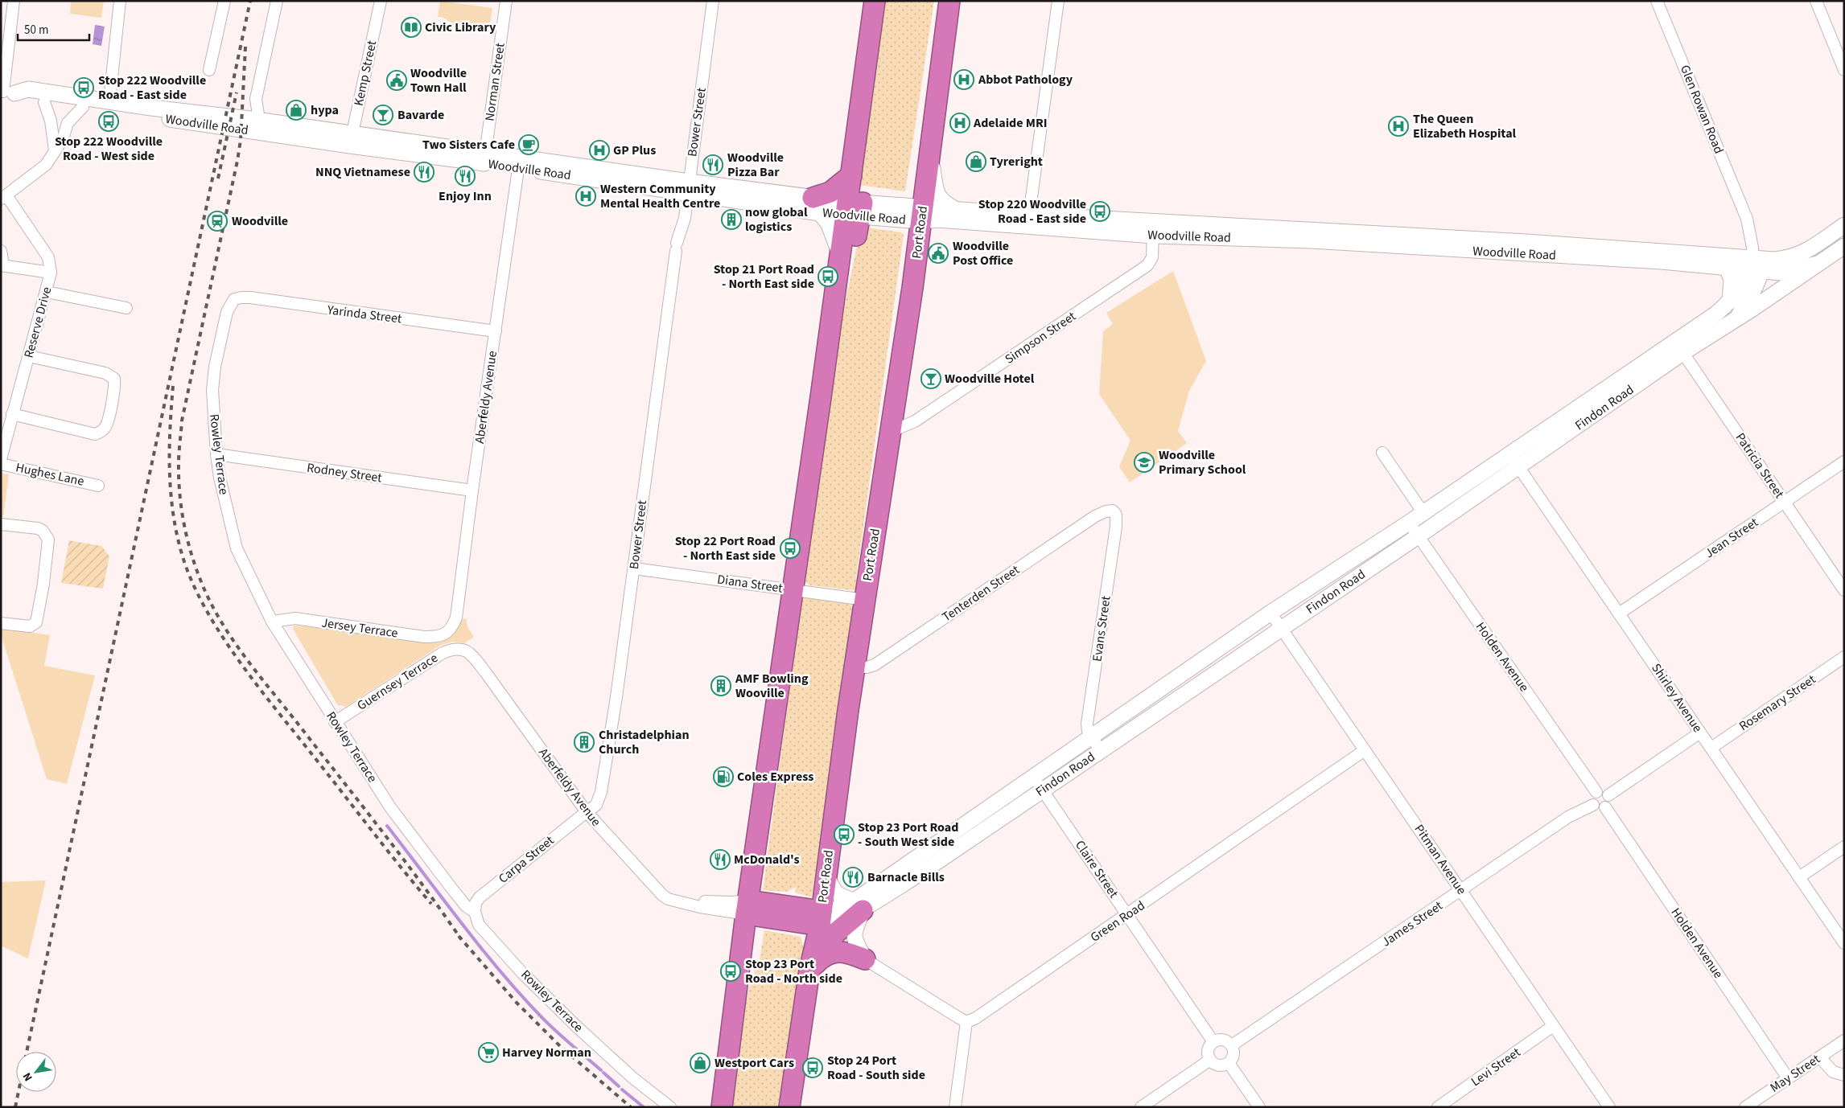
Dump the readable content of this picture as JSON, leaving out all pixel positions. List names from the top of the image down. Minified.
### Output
{"streets":{"highway":["Port Road"],"main road":["Woodville Road","Findon Road"],"street":["Kemp Street","Norman Street","Glen Rowan Road","Bower Street","Yarinda Street","Reserve Drive","Simpson Street","Aberfeldy Avenue","Rowley Terrace","Patricia Street","Rodney Street","Hughes Lane","Jean Street","Diana Street","Tenterden Street","Jersey Terrace","Evans Street","Holden Avenue","Guernsey Terrace","Shirley Avenue","Rosemary Street","Carpa Street","Pitman Avenue","Claire Street","Green Road","James Street","Levi Street","May Street"]},"crossings":[["Kemp Street","Woodville Road"],["Norman Street","Woodville Road"],["Glen Rowan Road","Woodville Road"],["Glen Rowan Road","Findon Road"],["Bower Street","Woodville Road"],["Bower Street","Aberfeldy Avenue"],["Bower Street","Diana Street"],["Bower Street","Carpa Street"],["Woodville Road","Port Road"],["Woodville Road","Simpson Street"],["Woodville Road","Aberfeldy Avenue"],["Woodville Road","Findon Road"],["Port Road","Simpson Street"],["Port Road","Findon Road"],["Port Road","Diana Street"],["Port Road","Tenterden Street"],["Yarinda Street","Aberfeldy Avenue"],["Yarinda Street","Rowley Terrace"],["Aberfeldy Avenue","Rodney Street"],["Aberfeldy Avenue","Jersey Terrace"],["Aberfeldy Avenue","Guernsey Terrace"],["Aberfeldy Avenue","Carpa Street"],["Findon Road","Patricia Street"],["Findon Road","Evans Street"],["Findon Road","Holden Avenue"],["Findon Road","Shirley Avenue"],["Findon Road","Pitman Avenue"],["Findon Road","Claire Street"],["Rowley Terrace","Rodney Street"],["Rowley Terrace","Jersey Terrace"],["Rowley Terrace","Guernsey Terrace"],["Rowley Terrace","Carpa Street"],["Patricia Street","Jean Street"],["Jean Street","Shirley Avenue"],["Tenterden Street","Evans Street"],["Holden Avenue","James Street"],["Holden Avenue","May Street"],["Shirley Avenue","Rosemary Street"],["Pitman Avenue","Green Road"],["Pitman Avenue","James Street"],["Pitman Avenue","Levi Street"],["Claire Street","Green Road"],["Claire Street","James Street"]],"places":{"library":["Civic Library"],"hospital":["Abbot Pathology","Adelaide MRI","The Queen Elizabeth Hospital","GP Plus","Western Community Mental Health Centre"],"public building":["Woodville Town Hall","Woodville Post Office"],"bus stop":["Stop 222 Woodville Road - East side","Stop 222 Woodville Road - West side","Stop 220 Woodville Road - East side","Stop 21 Port Road - North East side","Stop 22 Port Road - North East side","Stop 23 Port Road - South West side","Stop 23 Port Road - North side","Stop 24 Port Road - South side"],"shop":["hypa","Tyreright","Westport Cars"],"bar":["Bavarde","Woodville Hotel"],"cafe":["Two Sisters Cafe"],"restaurant":["Woodville Pizza Bar","NNQ Vietnamese","Enjoy Inn","McDonald's","Barnacle Bills"],"building":["now global logistics","AMF Bowling Wooville","Christadelphian Church"],"station":["Woodville"],"school or university":["Woodville Primary School"],"fuel station":["Coles Express"],"supermarket":["Harvey Norman"]},"scale_bar":"50 m","north":"bottom left"}
